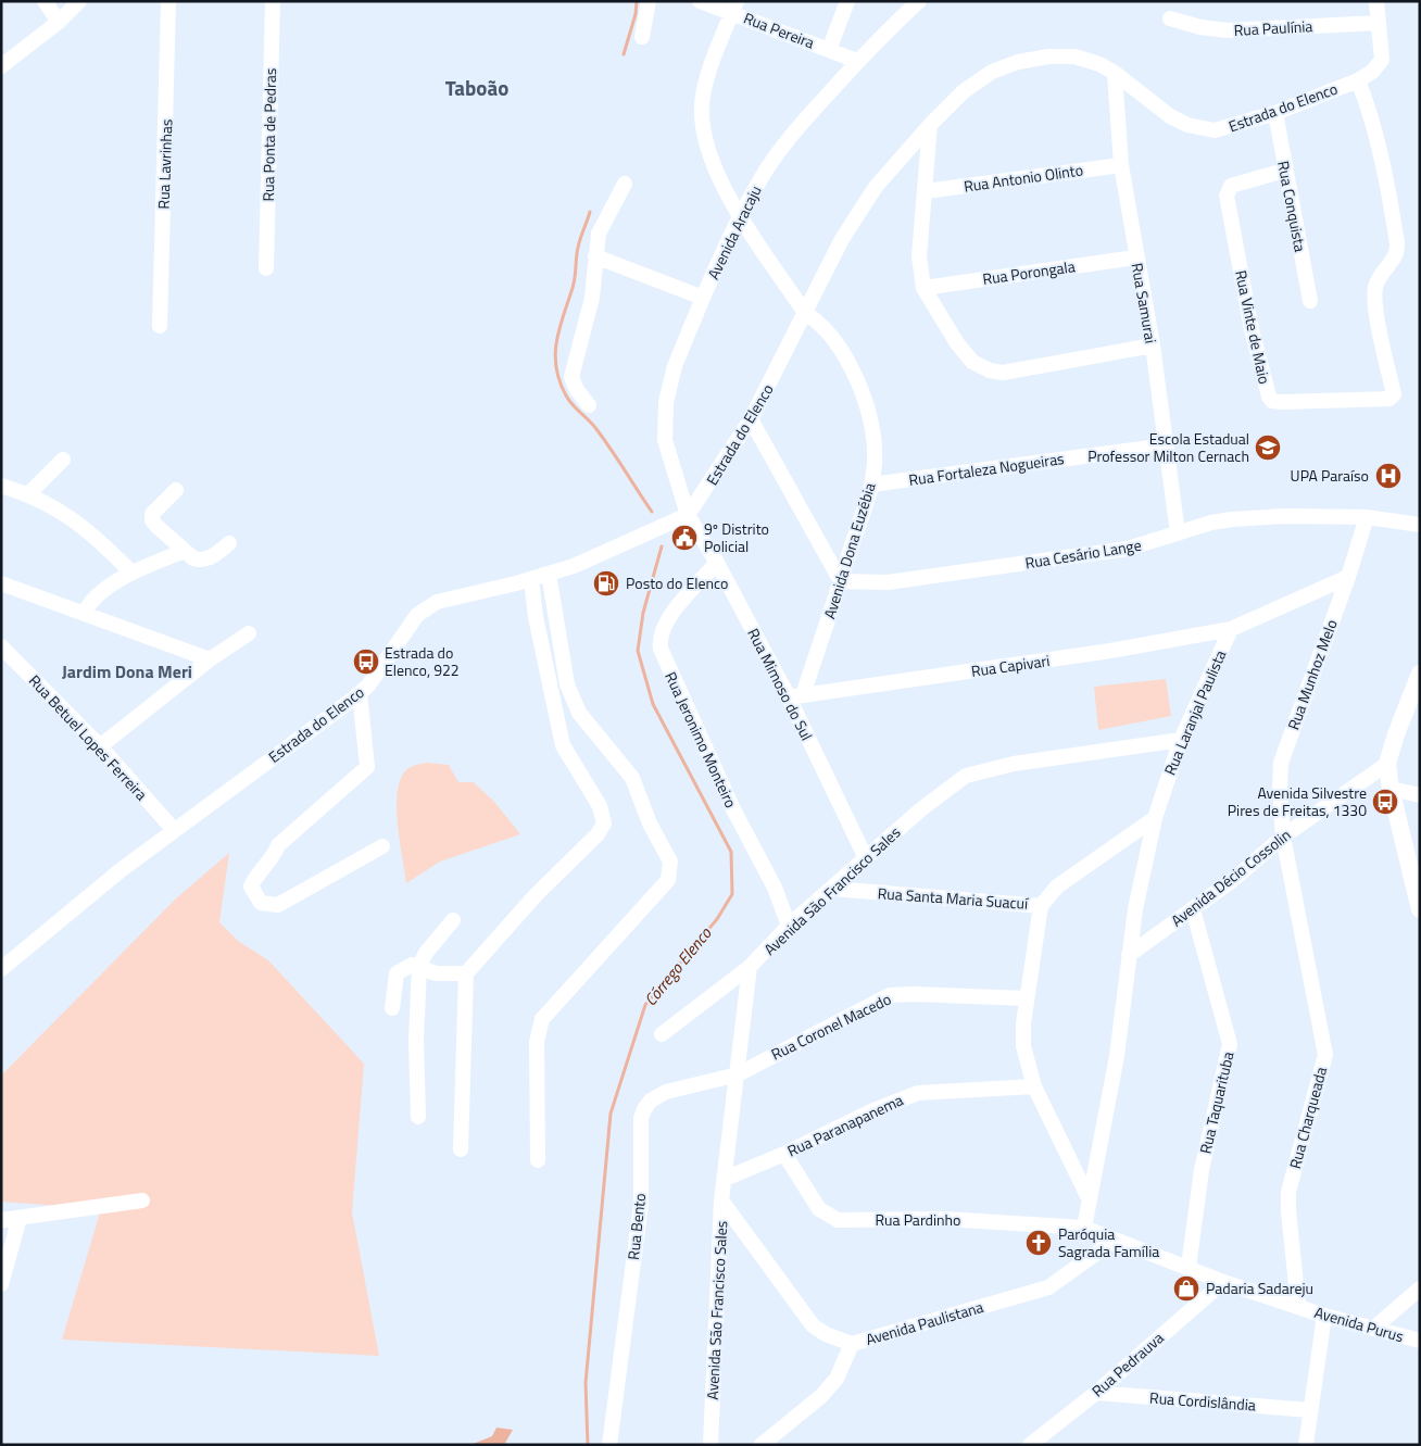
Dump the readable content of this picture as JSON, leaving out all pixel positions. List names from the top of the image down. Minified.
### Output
{"streets":{"street":["Rua Paulínia","Rua Pereira","Estrada do Elenco","Rua Ponta de Pedras","Rua Lavrinhas","Rua Antonio Olinto","Rua Conquista","Avenida Aracaju","Rua Porongala","Rua Samurai","Rua Vinte de Maio","Rua Fortaleza Nogueiras","Avenida Dona Euzébia","Rua Cesário Lange","Rua Capivari","Rua Munhoz Melo","Rua Mimoso do Sul","Rua Laranjal Paulista","Rua Betuel Lopes Ferreira","Rua Jeronimo Monteiro","Avenida Décio Cossolin","Avenida São Francisco Sales","Rua Santa Maria Suacuí","Rua Coronel Macedo","Rua Taquarituba","Rua Charqueada","Rua Paranapanema","Rua Pardinho","Rua Bento","Avenida Paulistana","Avenida Purus","Rua Pedrauva","Rua Cordislândia"]},"crossings":[["Rua Paulínia","Estrada do Elenco"],["Rua Pereira","Avenida Aracaju"],["Rua Pereira","Avenida Dona Euzébia"],["Estrada do Elenco","Rua Conquista"],["Estrada do Elenco","Avenida Aracaju"],["Estrada do Elenco","Rua Samurai"],["Estrada do Elenco","Rua Vinte de Maio"],["Estrada do Elenco","Avenida Dona Euzébia"],["Estrada do Elenco","Rua Mimoso do Sul"],["Estrada do Elenco","Rua Betuel Lopes Ferreira"],["Rua Antonio Olinto","Rua Samurai"],["Rua Conquista","Rua Vinte de Maio"],["Avenida Aracaju","Avenida Dona Euzébia"],["Avenida Aracaju","Rua Mimoso do Sul"],["Rua Porongala","Rua Samurai"],["Rua Samurai","Rua Fortaleza Nogueiras"],["Rua Samurai","Rua Cesário Lange"],["Rua Fortaleza Nogueiras","Avenida Dona Euzébia"],["Avenida Dona Euzébia","Rua Cesário Lange"],["Avenida Dona Euzébia","Rua Capivari"],["Avenida Dona Euzébia","Rua Mimoso do Sul"],["Rua Cesário Lange","Rua Munhoz Melo"],["Rua Capivari","Rua Mimoso do Sul"],["Rua Capivari","Rua Laranjal Paulista"],["Rua Munhoz Melo","Avenida Décio Cossolin"],["Rua Munhoz Melo","Rua Charqueada"],["Rua Mimoso do Sul","Rua Jeronimo Monteiro"],["Rua Mimoso do Sul","Avenida São Francisco Sales"],["Rua Laranjal Paulista","Avenida Décio Cossolin"],["Rua Laranjal Paulista","Avenida São Francisco Sales"],["Rua Laranjal Paulista","Rua Pardinho"],["Rua Laranjal Paulista","Avenida Purus"],["Rua Jeronimo Monteiro","Avenida São Francisco Sales"],["Avenida Décio Cossolin","Rua Taquarituba"],["Avenida Décio Cossolin","Rua Charqueada"],["Avenida São Francisco Sales","Rua Santa Maria Suacuí"],["Avenida São Francisco Sales","Rua Coronel Macedo"],["Avenida São Francisco Sales","Rua Paranapanema"],["Avenida São Francisco Sales","Rua Bento"],["Avenida São Francisco Sales","Avenida Paulistana"],["Rua Coronel Macedo","Rua Bento"],["Rua Taquarituba","Avenida Purus"],["Rua Charqueada","Avenida Purus"],["Rua Paranapanema","Rua Pardinho"],["Rua Pardinho","Avenida Purus"],["Avenida Paulistana","Avenida Purus"],["Avenida Purus","Rua Pedrauva"],["Rua Pedrauva","Rua Cordislândia"]],"districts":["Taboão","Jardim Dona Meri"],"water":["Córrego Elenco"],"places":{"school or university":["Escola Estadual Professor Milton Cernach"],"hospital":["UPA Paraíso"],"public building":["9º Distrito Policial"],"fuel station":["Posto do Elenco"],"bus stop":["Estrada do Elenco, 922","Avenida Silvestre Pires de Freitas, 1330"],"church":["Paróquia Sagrada Família"],"shop":["Padaria Sadareju"]}}
